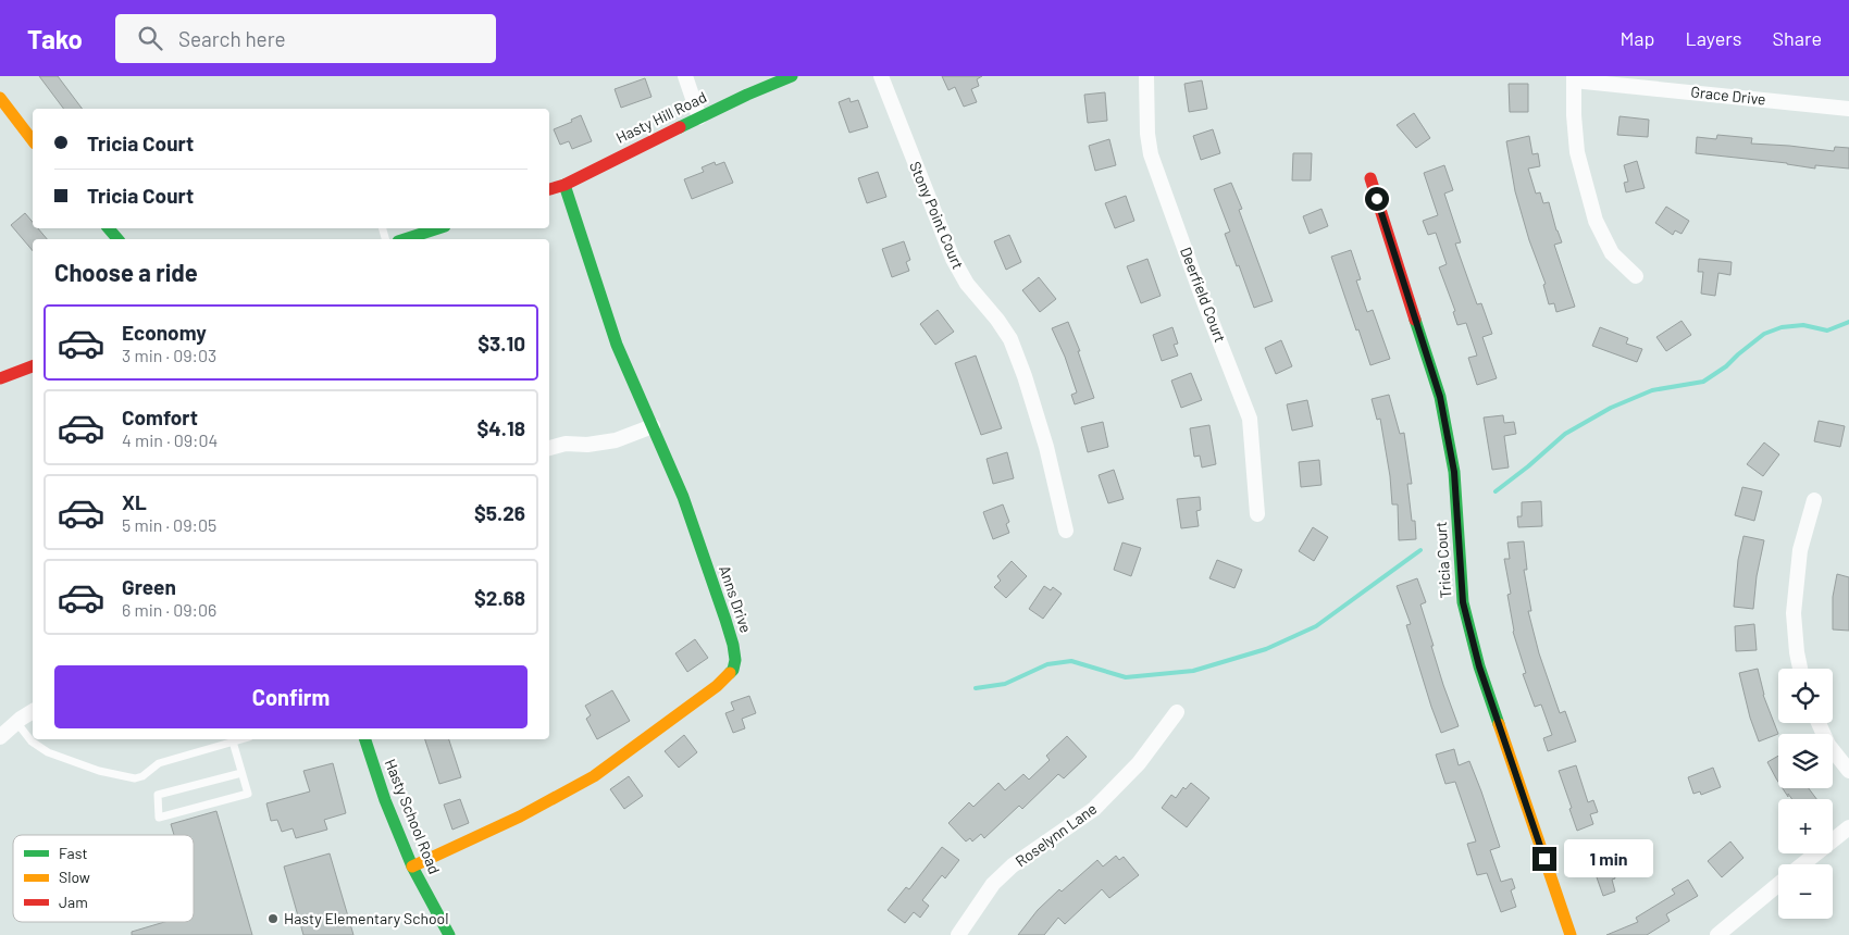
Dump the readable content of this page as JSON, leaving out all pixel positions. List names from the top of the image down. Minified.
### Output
{"streets":{"street":["Grace Drive","Hasty Hill Road","Stony Point Court","Deerfield Court","Tricia Court","Anns Drive","Hasty School Road","Roselynn Lane"]},"crossings":[["Hasty Hill Road","Anns Drive"],["Anns Drive","Hasty School Road"]],"places":["Hasty Elementary School"],"legend":["Fast","Slow","Jam"],"page":{"header":"Tako","search":"Search here","nav":["Map","Layers","Share"],"banner":["Tricia Court","Tricia Court"],"heading":"Choose a ride","list":[{"name":"Economy","note":"3 min · 09:03","value":"$3.10"},{"name":"Comfort","note":"4 min · 09:04","value":"$4.18"},{"name":"XL","note":"5 min · 09:05","value":"$5.26"},{"name":"Green","note":"6 min · 09:06","value":"$2.68"}],"buttons":"Confirm","map_buttons":["+","−"],"bubble":"1 min"}}
